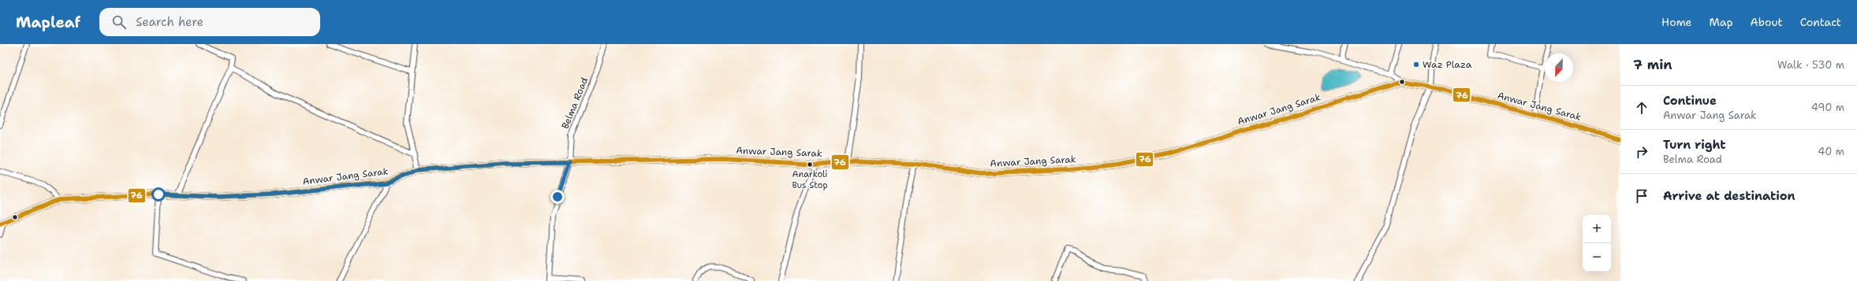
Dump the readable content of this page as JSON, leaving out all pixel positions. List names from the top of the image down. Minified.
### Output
{"streets":{"main road":["Anwar Jang Sarak"],"street":["Belma Road"]},"crossings":[["Belma Road","Anwar Jang Sarak"]],"places":["Waz Plaza","Anarkoli Bus Stop"],"lines":["transit line 76"],"north":"bottom","page":{"header":"Mapleaf","search":"Search here","nav":["Home","Map","About","Contact"],"heading":["7 min","Walk · 530 m"],"list":[["Continue","Anwar Jang Sarak","490 m"],["Turn right","Belma Road","40 m"],"Arrive at destination"],"map_buttons":["+","−"]}}
